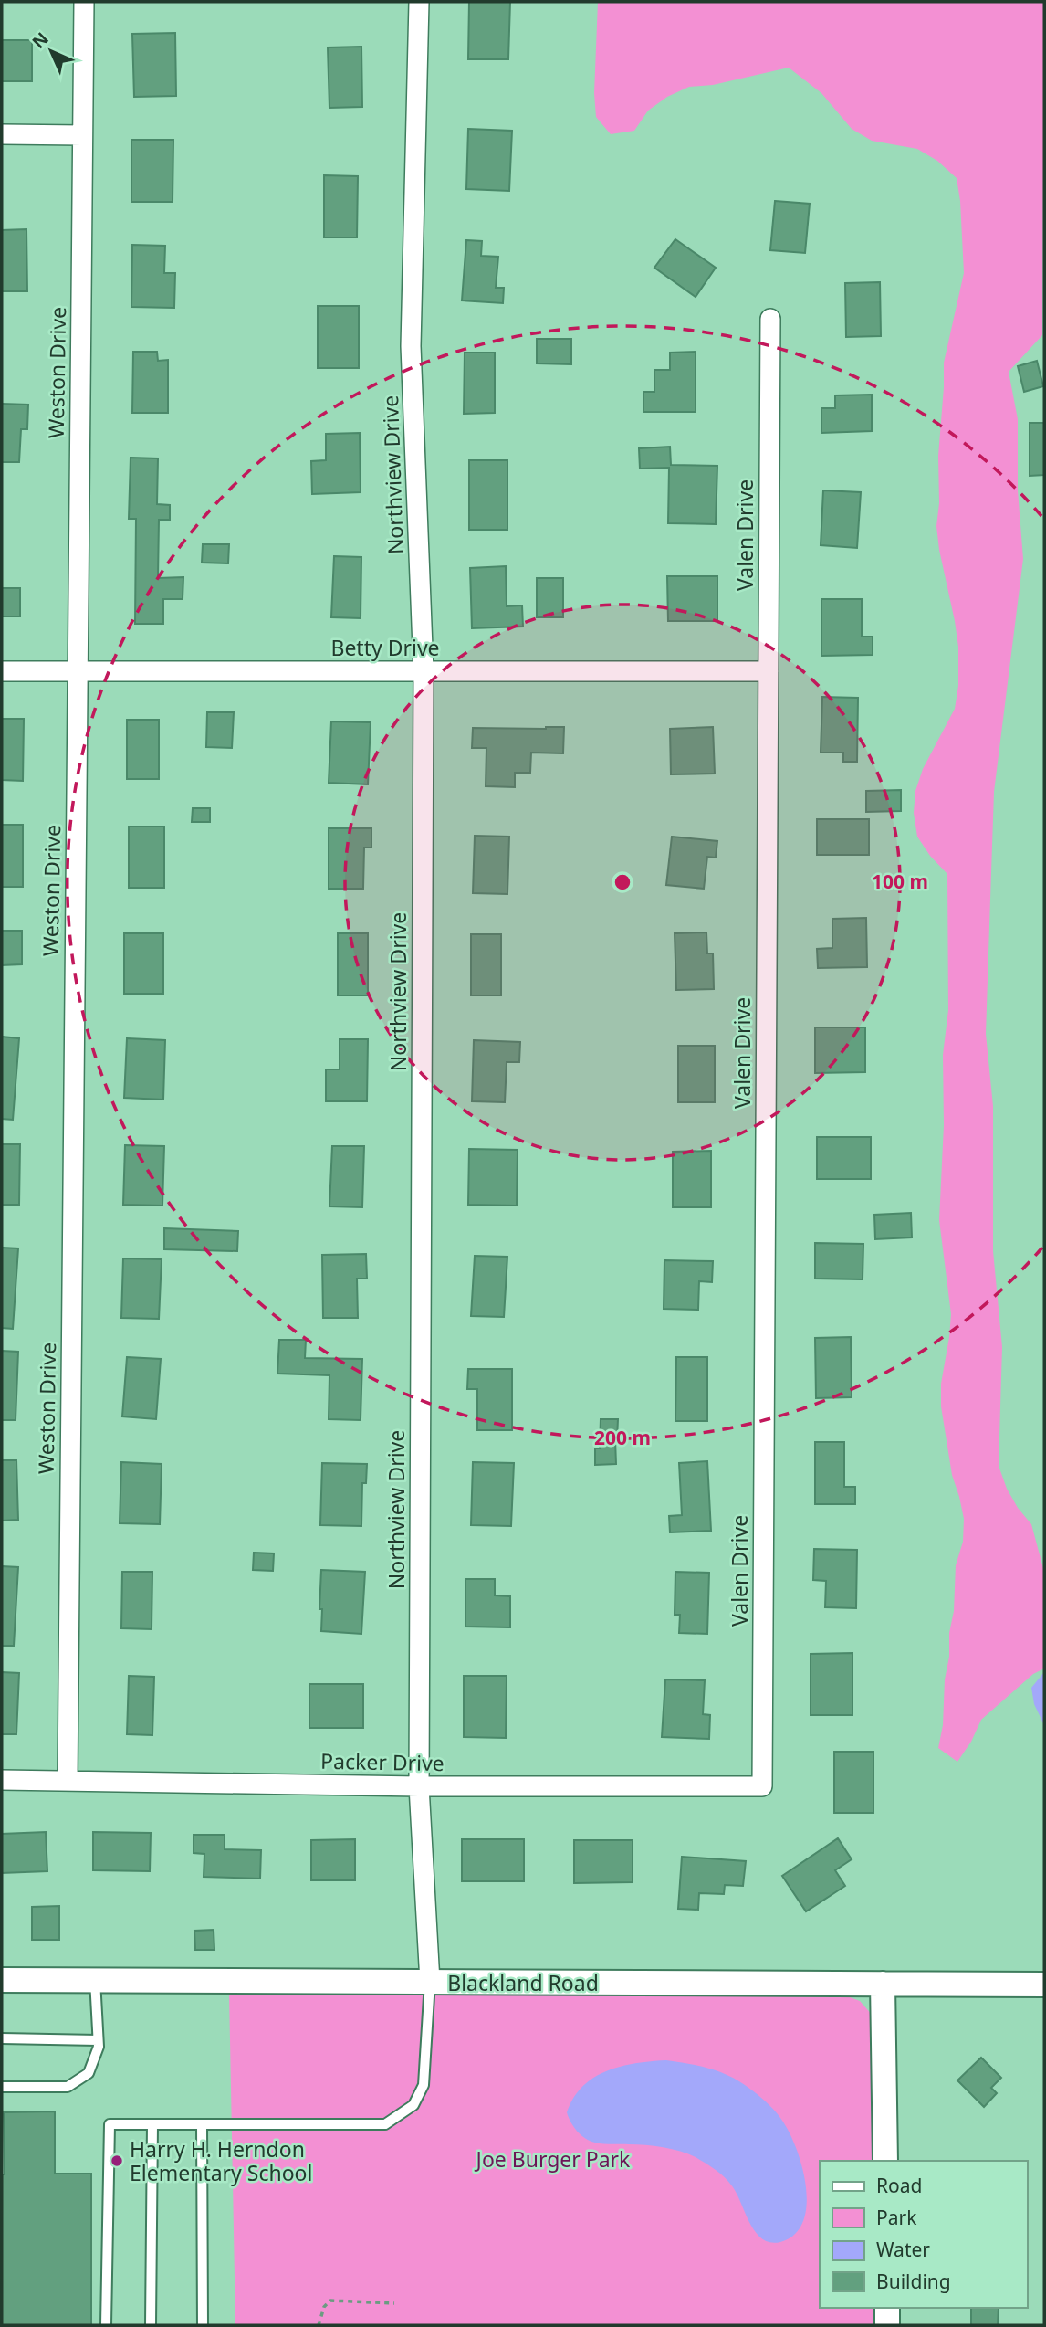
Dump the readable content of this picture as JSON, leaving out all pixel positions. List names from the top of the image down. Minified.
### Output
{"streets":{"street":["Weston Drive","Northview Drive","Valen Drive","Betty Drive","Packer Drive","Blackland Road"]},"crossings":[["Weston Drive","Betty Drive"],["Weston Drive","Packer Drive"],["Northview Drive","Betty Drive"],["Northview Drive","Packer Drive"],["Northview Drive","Blackland Road"],["Valen Drive","Betty Drive"],["Valen Drive","Packer Drive"]],"parks":["Joe Burger Park"],"places":["Harry H. Herndon Elementary School"],"legend":["Road","Park","Water","Building"],"north":"top left","rings":["100 m","200 m"]}
